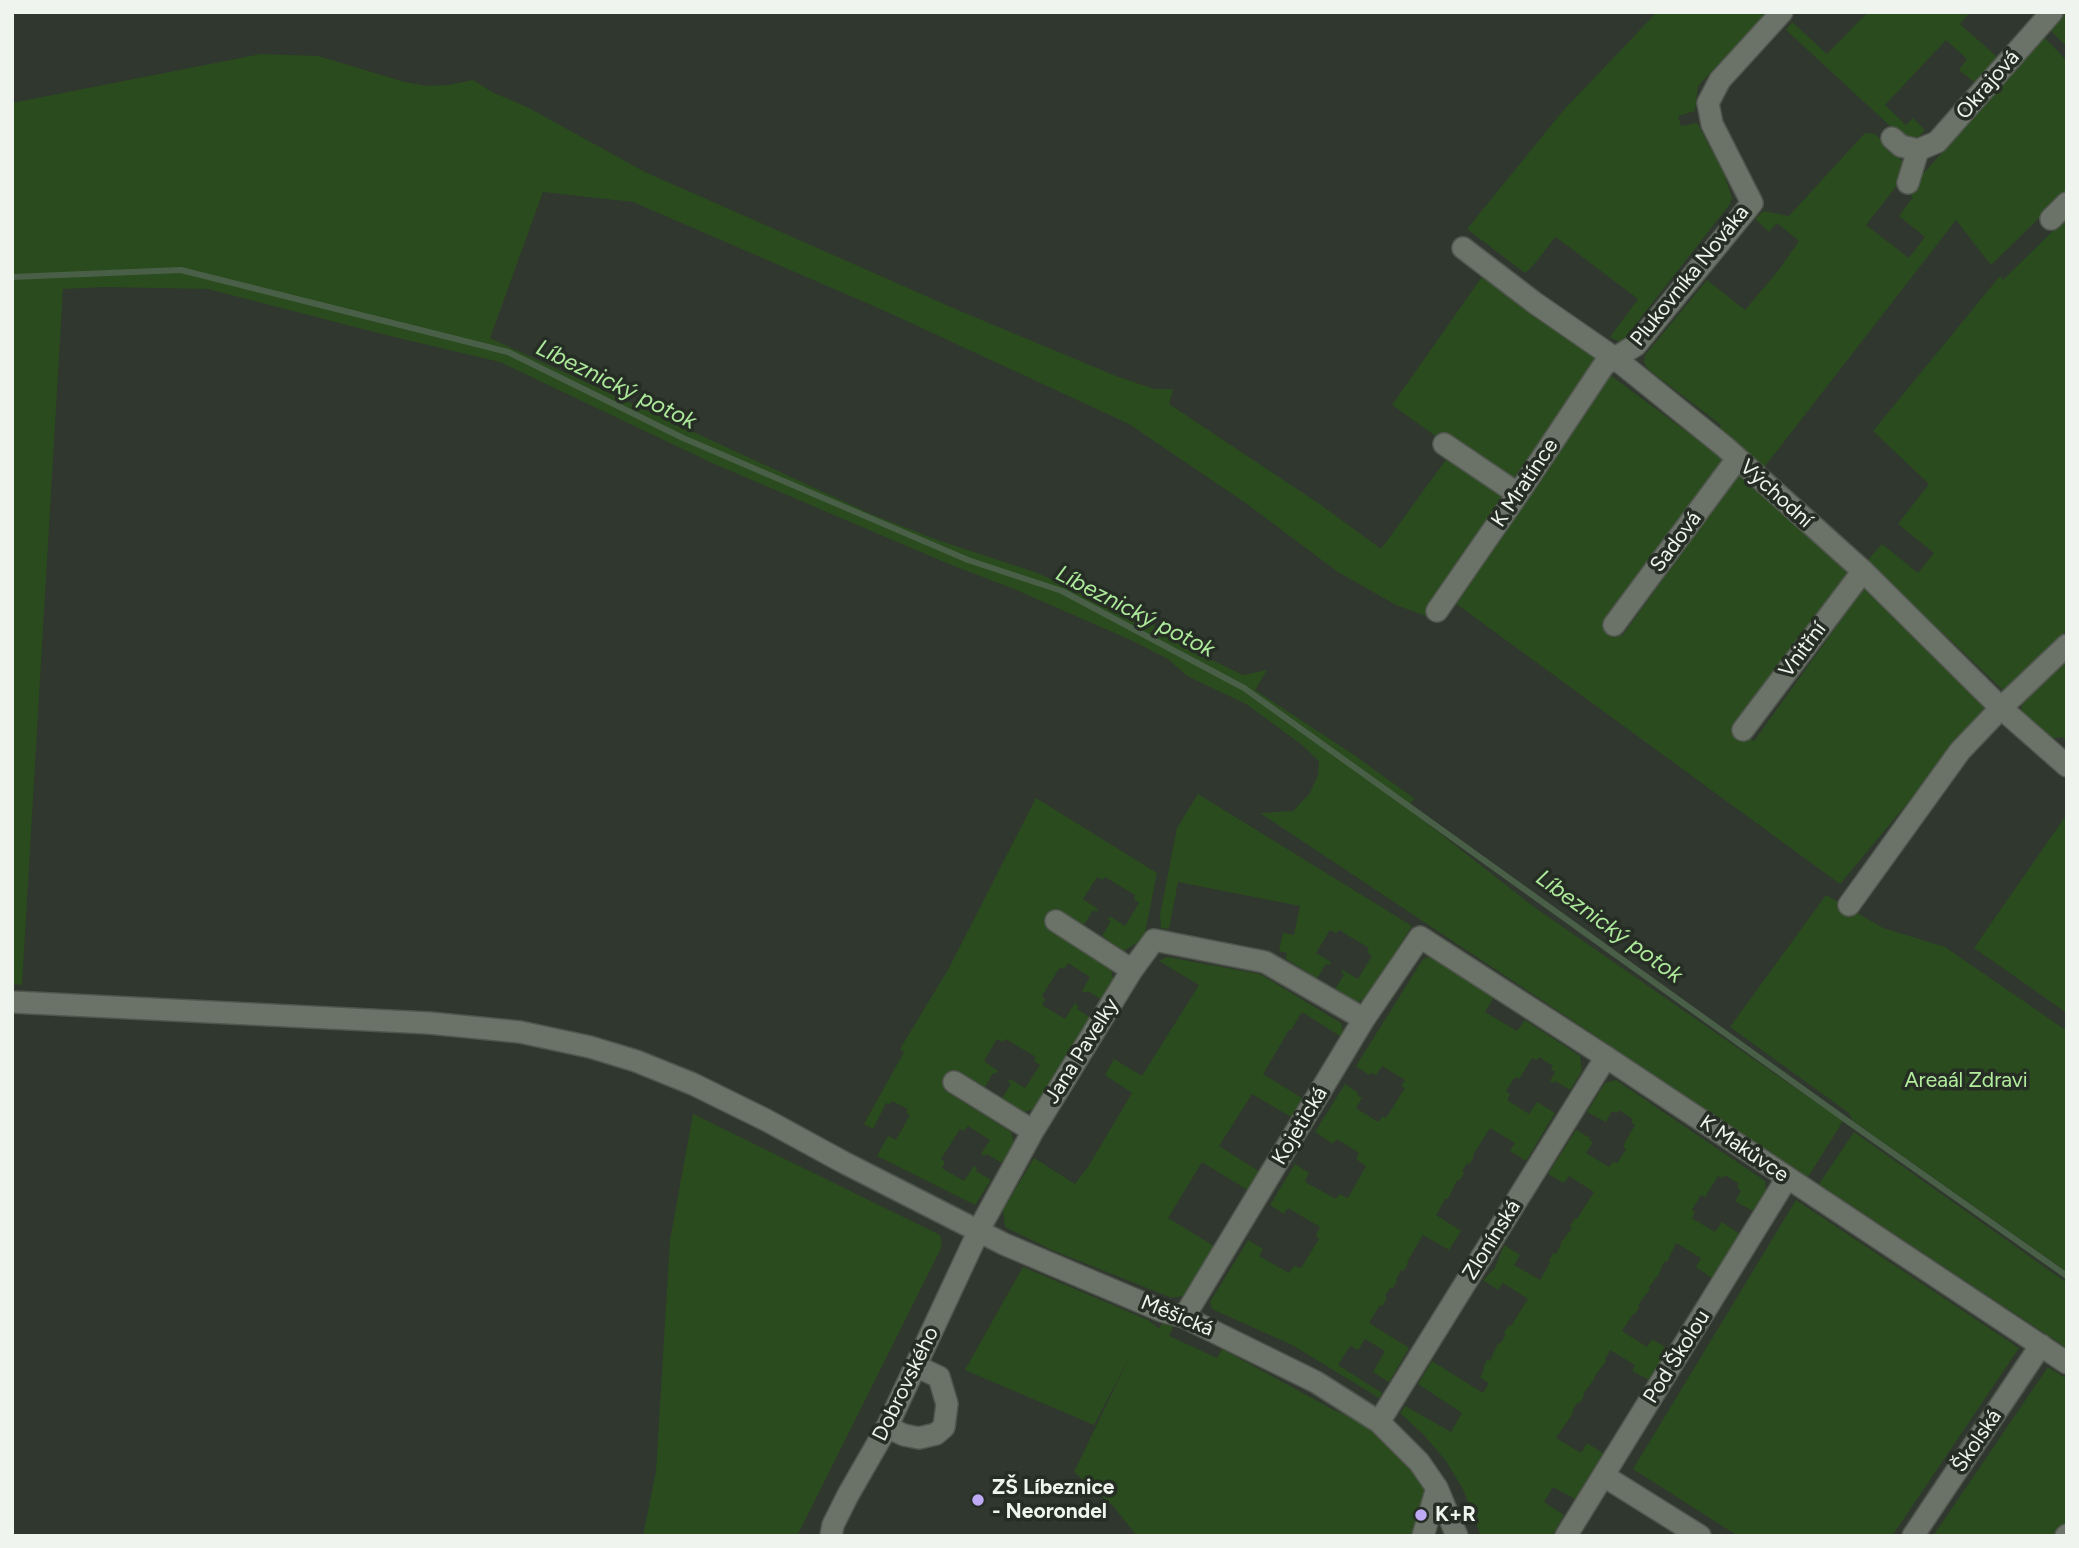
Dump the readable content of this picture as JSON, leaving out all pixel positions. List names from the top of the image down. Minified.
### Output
{"streets":{"street":["Okrajová","Plukovníka Nováka","K Mratínce","Východní","Sadová","Vnitřní","Jana Pavelky","Kojetická","K Makůvce","Zlonínská","Měšická","Pod Školou","Dobrovského","Školská"]},"crossings":[["Plukovníka Nováka","K Mratínce"],["Plukovníka Nováka","Východní"],["K Mratínce","Východní"],["Východní","Sadová"],["Východní","Vnitřní"],["Jana Pavelky","Kojetická"],["Jana Pavelky","Měšická"],["Jana Pavelky","Dobrovského"],["Kojetická","K Makůvce"],["Kojetická","Měšická"],["K Makůvce","Zlonínská"],["K Makůvce","Pod Školou"],["K Makůvce","Školská"],["Zlonínská","Měšická"],["Měšická","Dobrovského"]],"water":["Líbeznický potok"],"parks":["Areaál Zdravi"],"places":["ZŠ Líbeznice - Neorondel","K+R"]}
